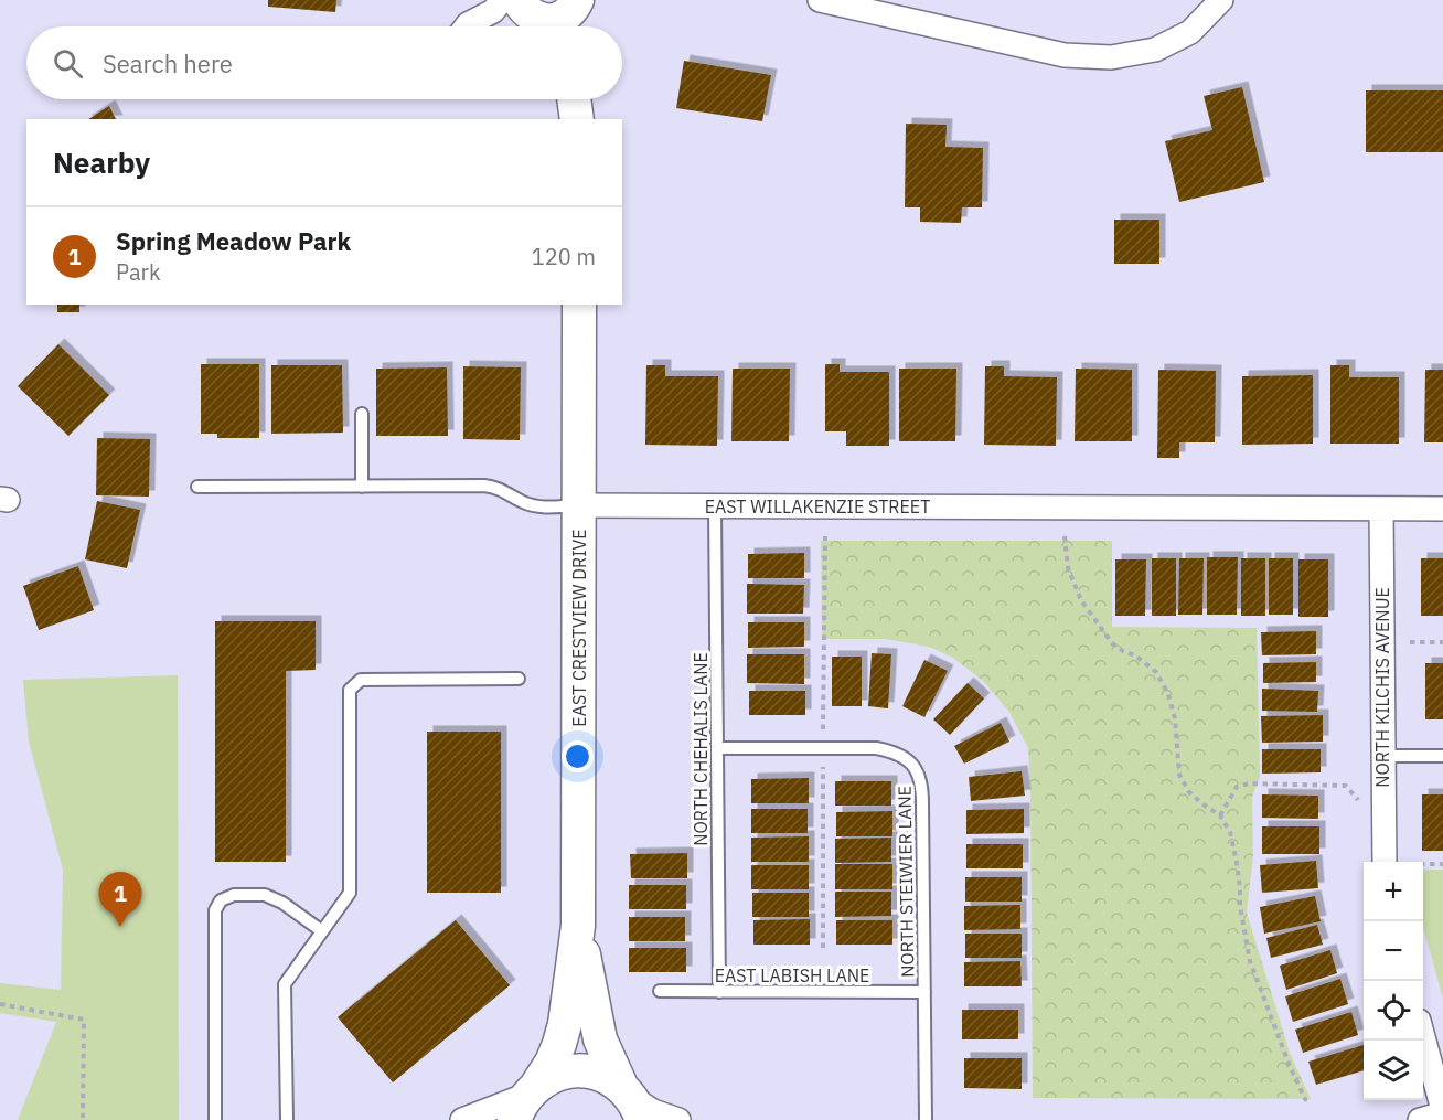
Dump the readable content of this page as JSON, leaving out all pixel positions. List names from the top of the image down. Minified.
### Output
{"streets":{"street":["EAST WILLAKENZIE STREET","EAST CRESTVIEW DRIVE","NORTH KILCHIS AVENUE"],"lane":["NORTH CHEHALIS LANE","NORTH STEIWIER LANE","EAST LABISH LANE"]},"crossings":[["EAST WILLAKENZIE STREET","EAST CRESTVIEW DRIVE"],["EAST WILLAKENZIE STREET","NORTH KILCHIS AVENUE"],["EAST WILLAKENZIE STREET","NORTH CHEHALIS LANE"],["NORTH CHEHALIS LANE","NORTH STEIWIER LANE"],["NORTH CHEHALIS LANE","EAST LABISH LANE"],["NORTH STEIWIER LANE","EAST LABISH LANE"]],"page":{"search":"Search here","heading":"Nearby","list":[{"mark":"1","name":"Spring Meadow Park","note":"Park","value":"120 m"}],"map_buttons":["+","−"],"pins":"1"}}
